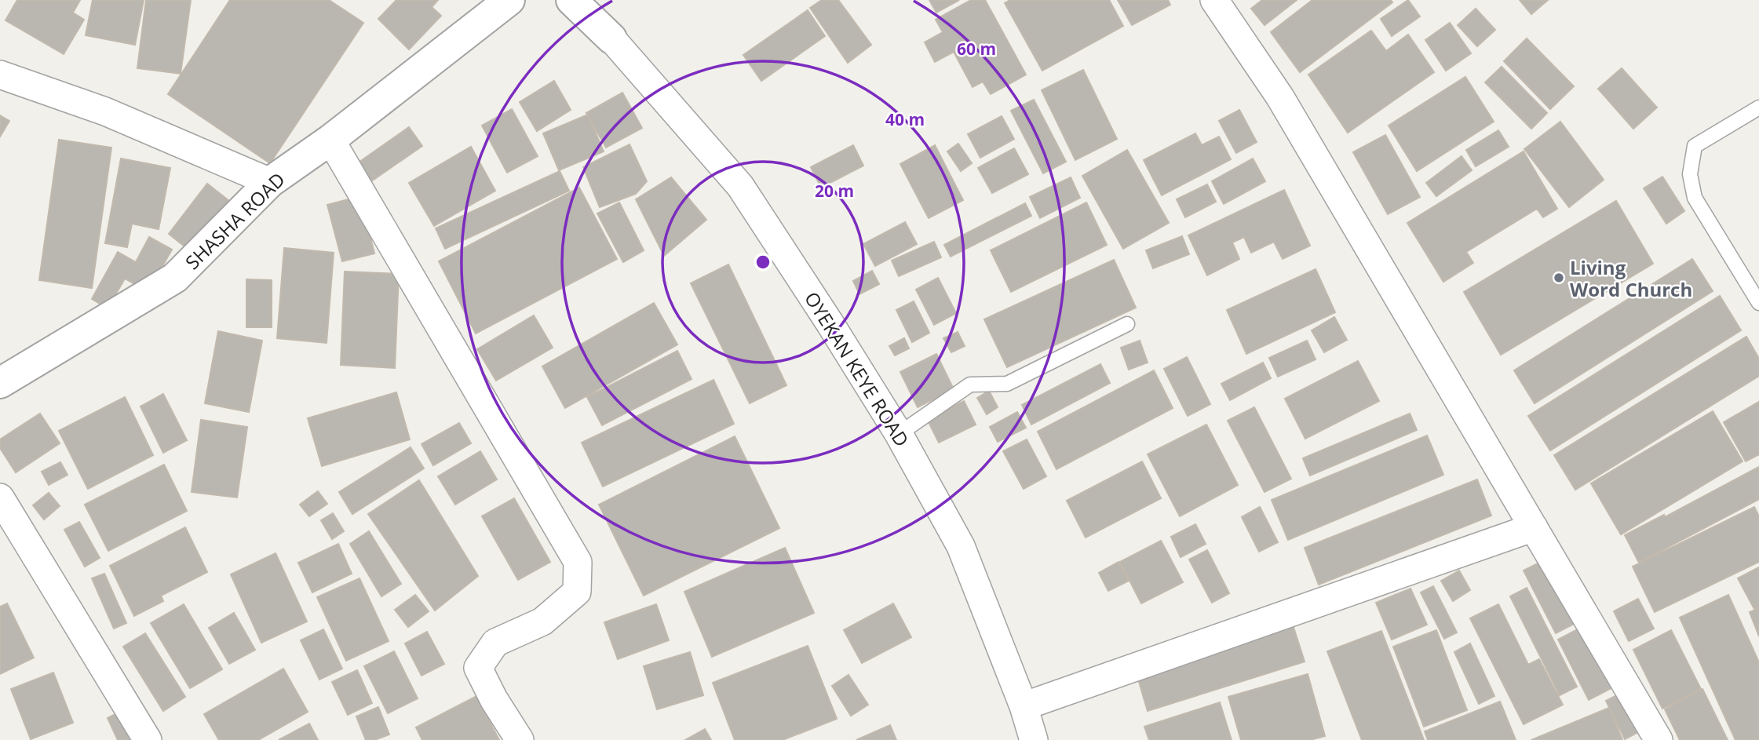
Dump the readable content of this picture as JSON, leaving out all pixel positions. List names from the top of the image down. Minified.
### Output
{"streets":{"street":["SHASHA ROAD","OYEKAN KEYE ROAD"]},"places":["Living Word Church"],"rings":["60 m","40 m","20 m"]}
